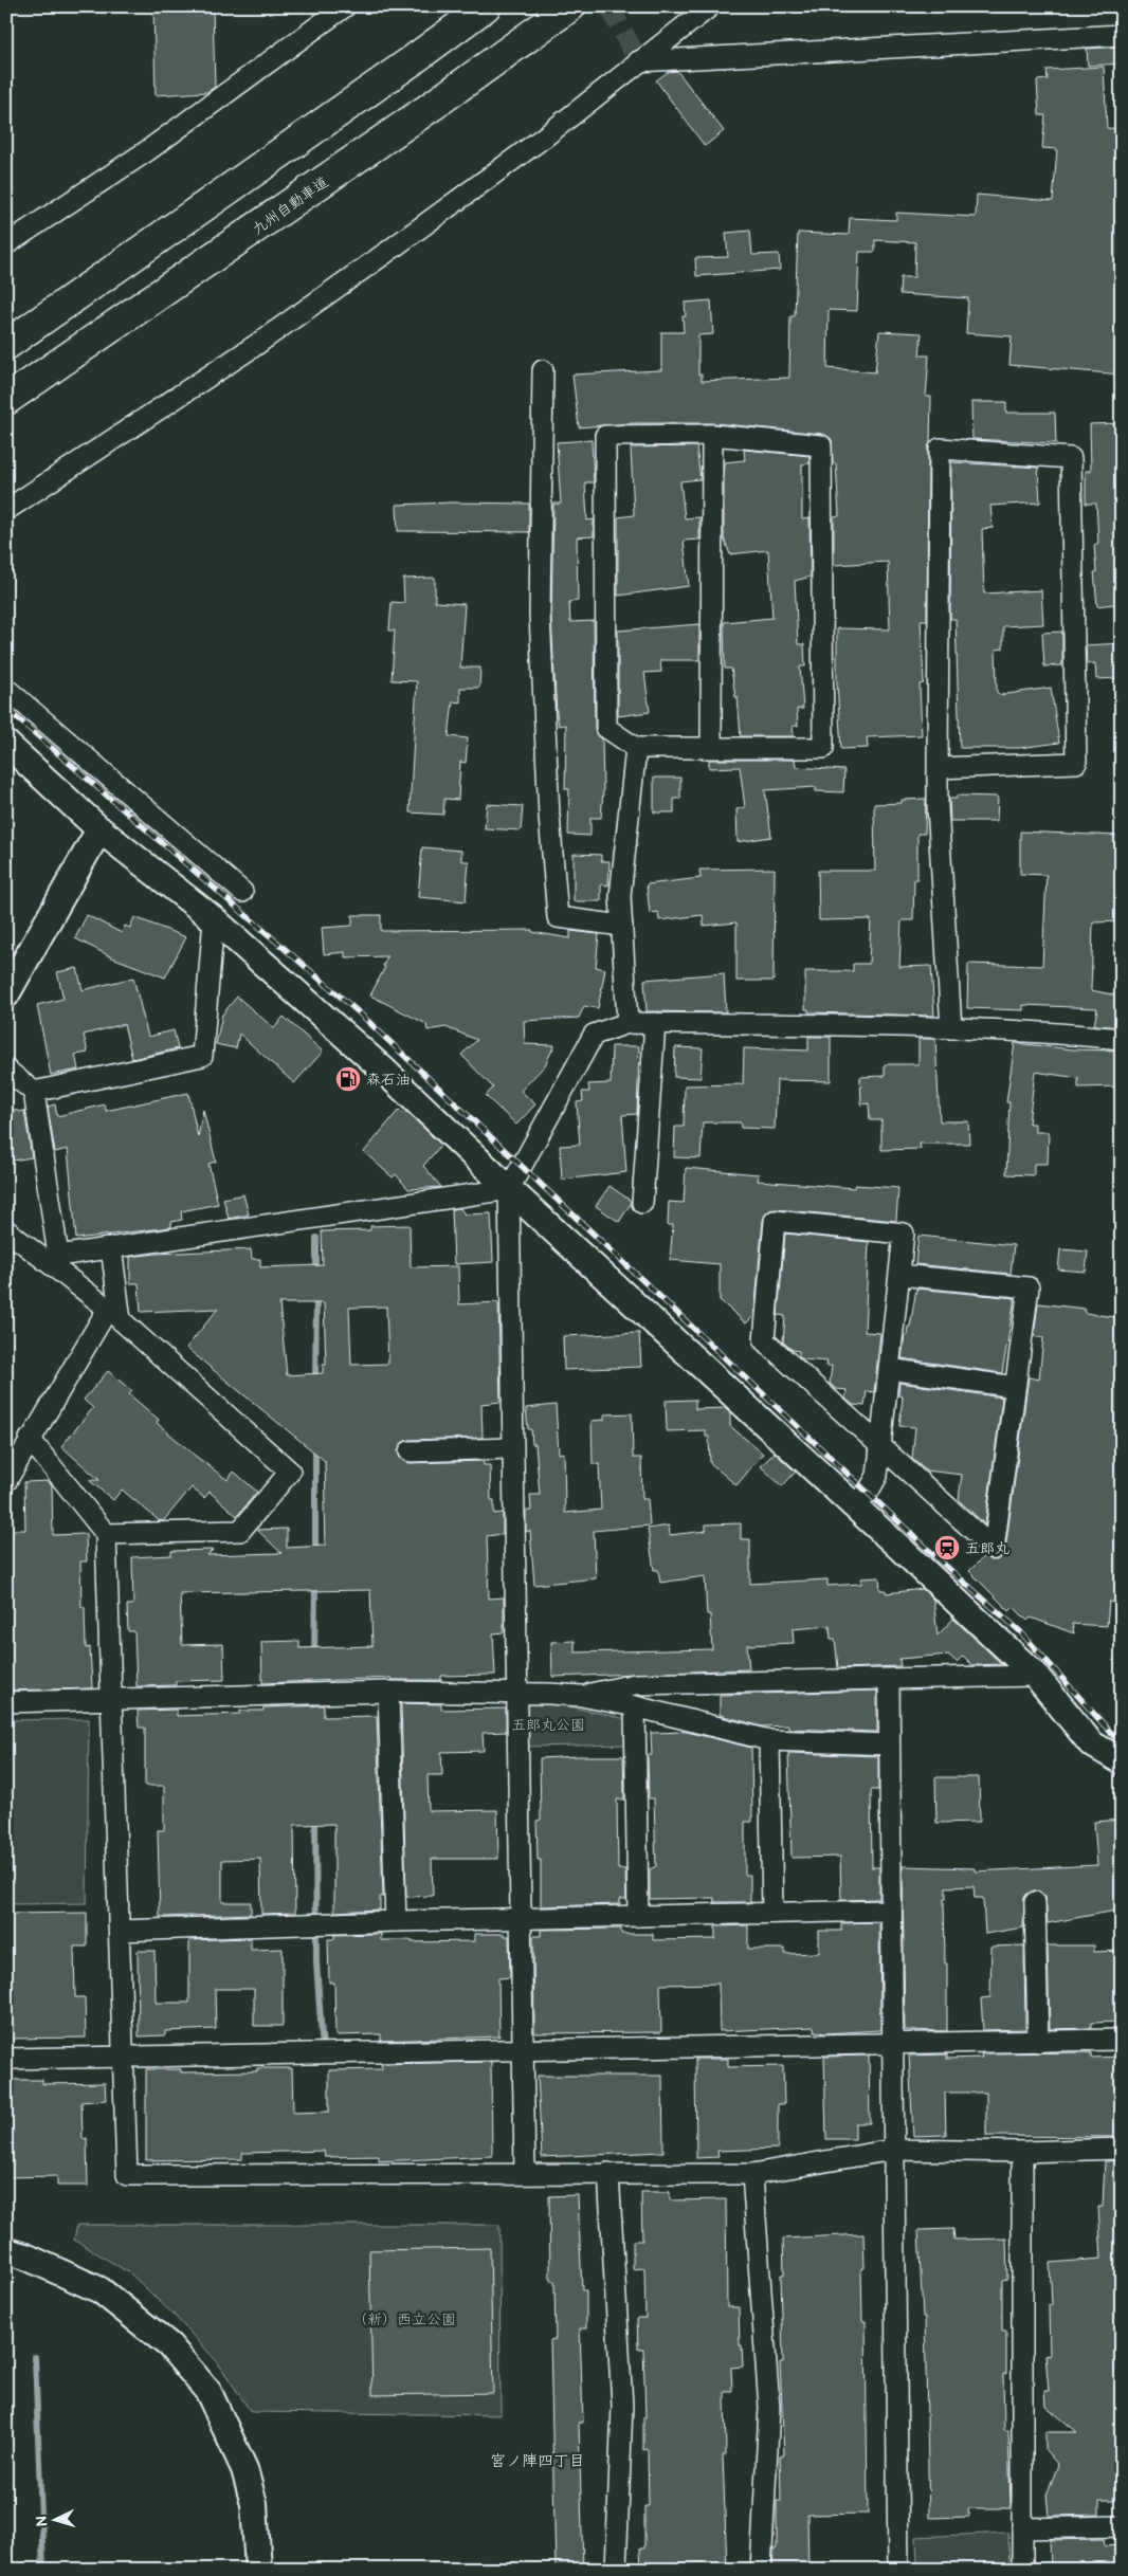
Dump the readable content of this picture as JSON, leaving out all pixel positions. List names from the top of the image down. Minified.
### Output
{"streets":{"highway":["九州自動車道"]},"districts":["宮ノ陣四丁目"],"parks":["五郎丸公園","（新）西立公園"],"places":{"fuel station":["森石油"],"station":["五郎丸"]},"north":"left"}
